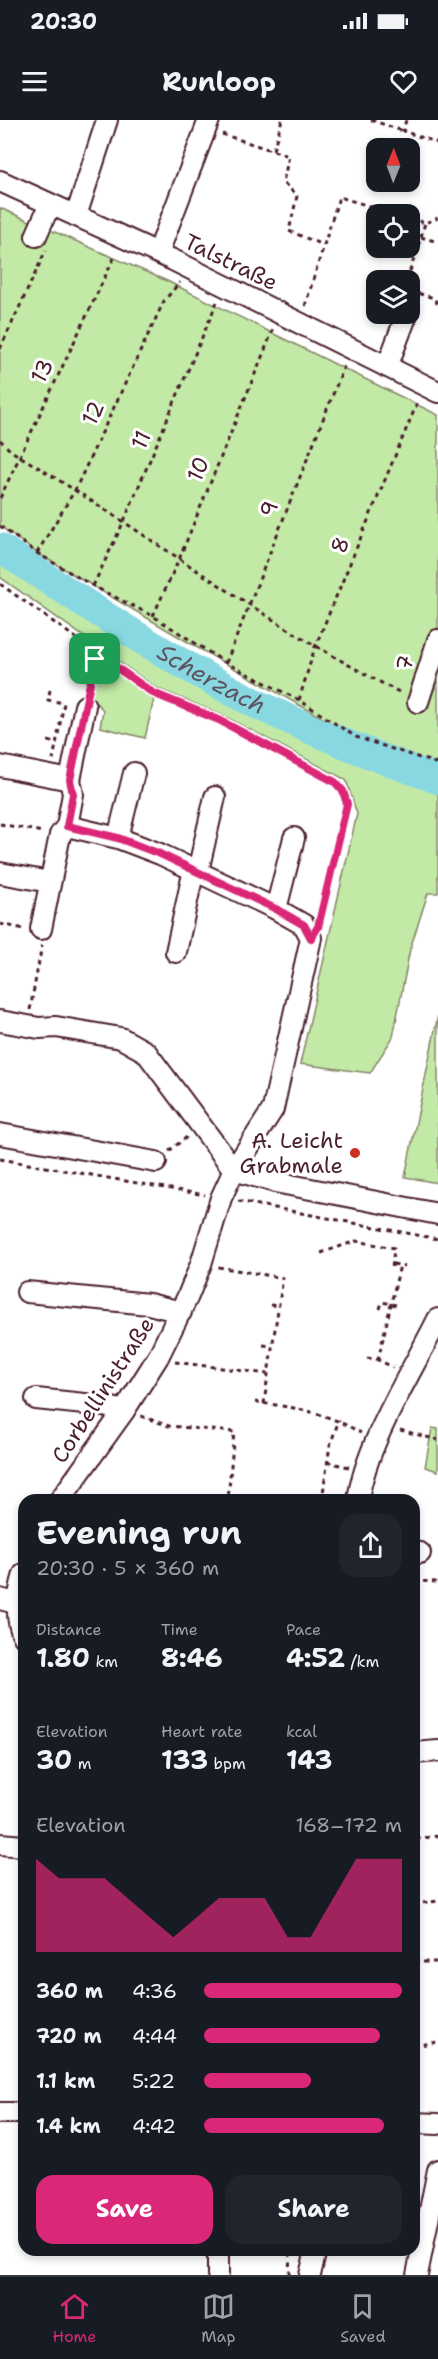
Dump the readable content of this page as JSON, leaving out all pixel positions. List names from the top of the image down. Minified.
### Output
{"streets":{"street":["Talstraße","7","Corbellinistraße"],"path":["13","12","11","10","9","8"]},"water":["Scherzach"],"places":["A. Leicht Grabmale"],"north":"top","page":{"status":"20:30","header":"Runloop","heading":["Evening run","20:30 · 5 × 360 m"],"stats":[["Distance","1.80 km"],["Time","8:46"],["Pace","4:52 /km"],["Elevation","30 m"],["Heart rate","133 bpm"],["kcal","143"]],"chart":["Elevation","168–172 m"],"list":[{"name":"360 m","note":"4:36"},{"name":"720 m","note":"4:44"},{"name":"1.1 km","note":"5:22"},{"name":"1.4 km","note":"4:42"}],"buttons":["Save","Share"],"tabs":["Home","Map","Saved"]}}
